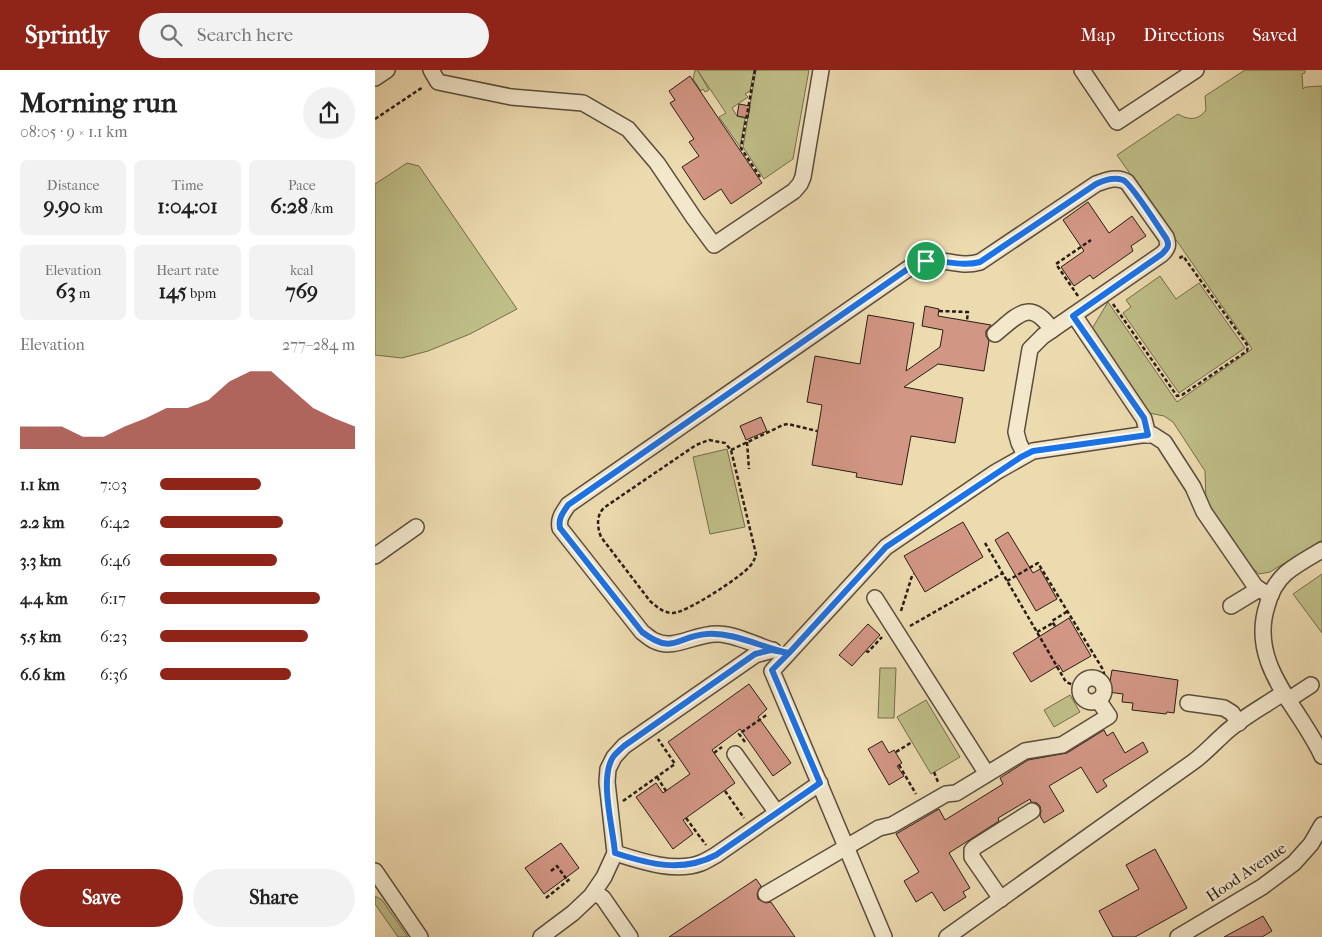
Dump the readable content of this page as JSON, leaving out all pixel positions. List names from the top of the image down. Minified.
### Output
{"streets":{"street":["Hood Avenue"]},"page":{"header":"Sprintly","search":"Search here","nav":["Map","Directions","Saved"],"heading":["Morning run","08:05 · 9 × 1.1 km"],"stats":[["Distance","9.90 km"],["Time","1:04:01"],["Pace","6:28 /km"],["Elevation","63 m"],["Heart rate","145 bpm"],["kcal","769"]],"chart":["Elevation","277–284 m"],"list":[{"name":"1.1 km","note":"7:03"},{"name":"2.2 km","note":"6:42"},{"name":"3.3 km","note":"6:46"},{"name":"4.4 km","note":"6:17"},{"name":"5.5 km","note":"6:23"},{"name":"6.6 km","note":"6:36"}],"buttons":["Save","Share"]}}
